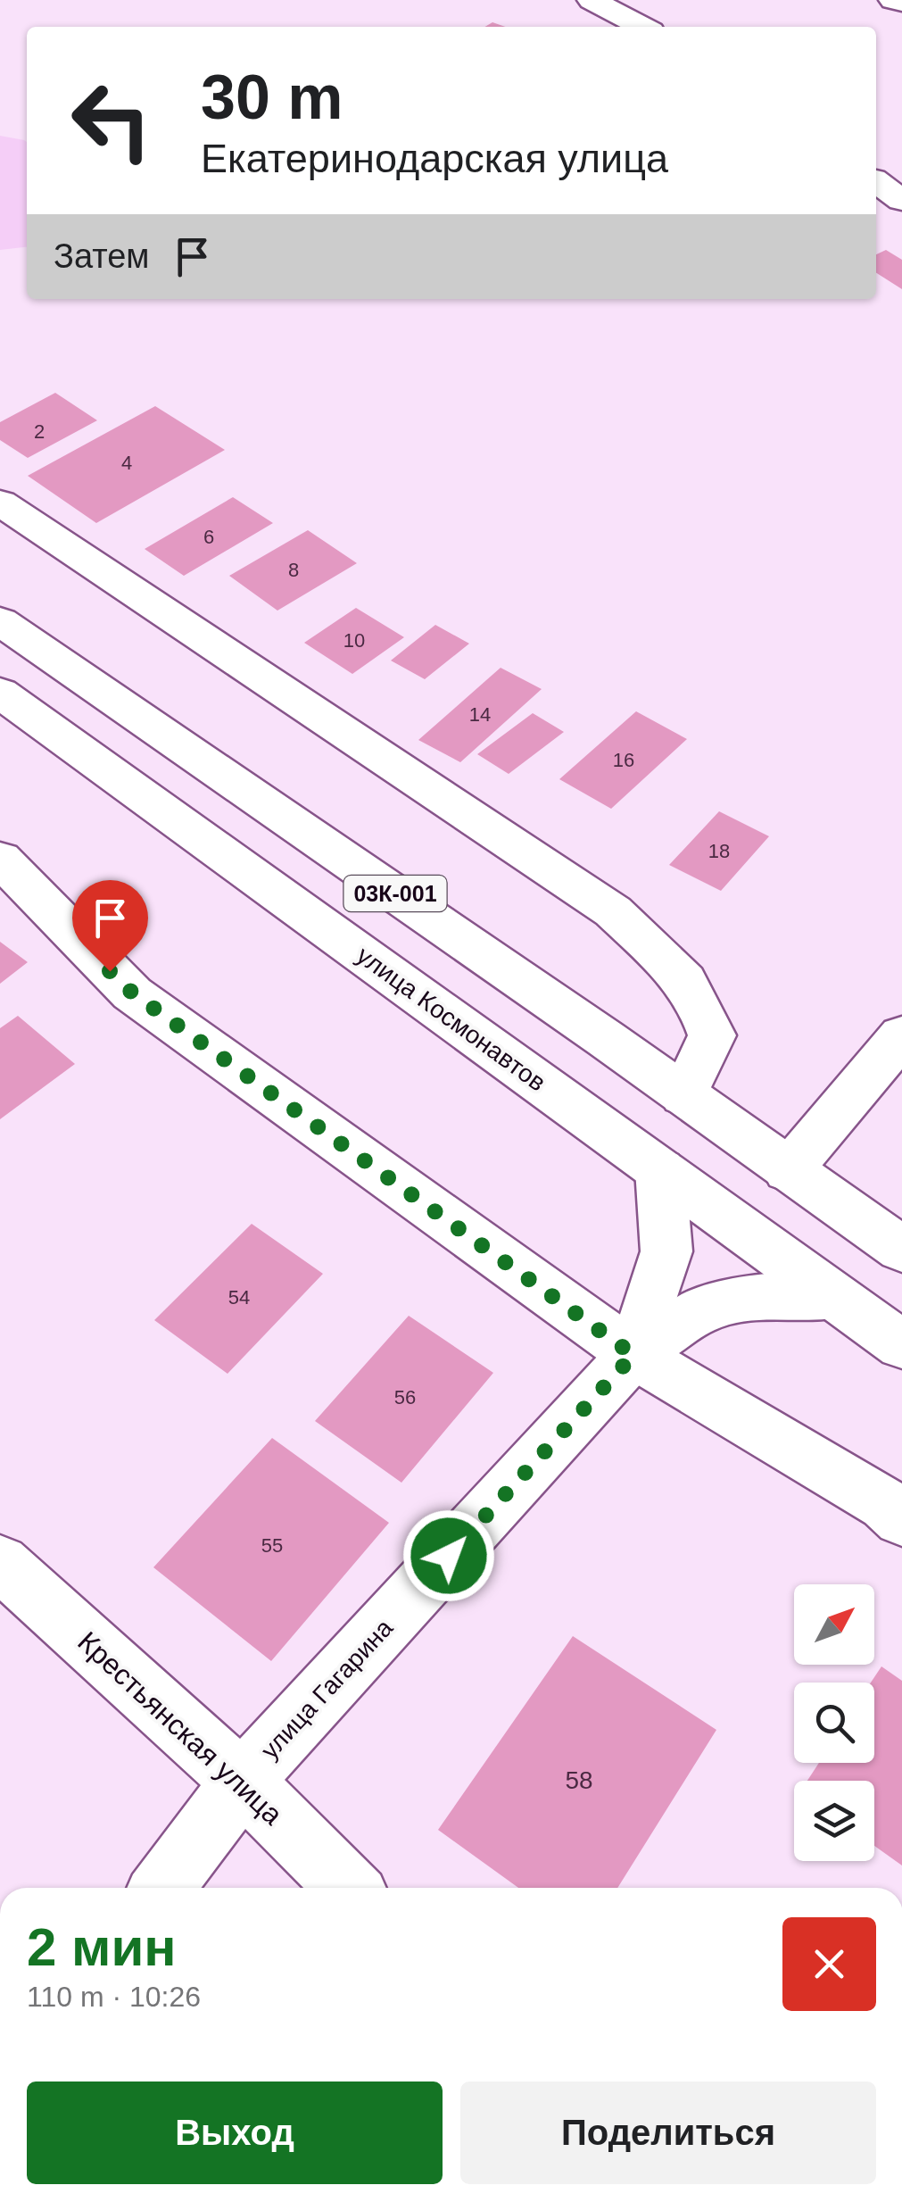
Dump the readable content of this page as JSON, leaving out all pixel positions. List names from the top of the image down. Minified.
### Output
{"streets":{"main road":["03К-001","улица Космонавтов","улица Гагарина","Крестьянская улица"]},"crossings":[["улица Космонавтов","улица Гагарина"],["улица Гагарина","Крестьянская улица"]],"house_numbers":["2","4","6","8","10","14","16","18","54","56","55","58"],"north":"top right","page":{"turn":["30 m","Екатеринодарская улица"],"then":"Затем","heading":["2 мин","110 m · 10:26"],"buttons":["Выход","Поделиться"]}}
